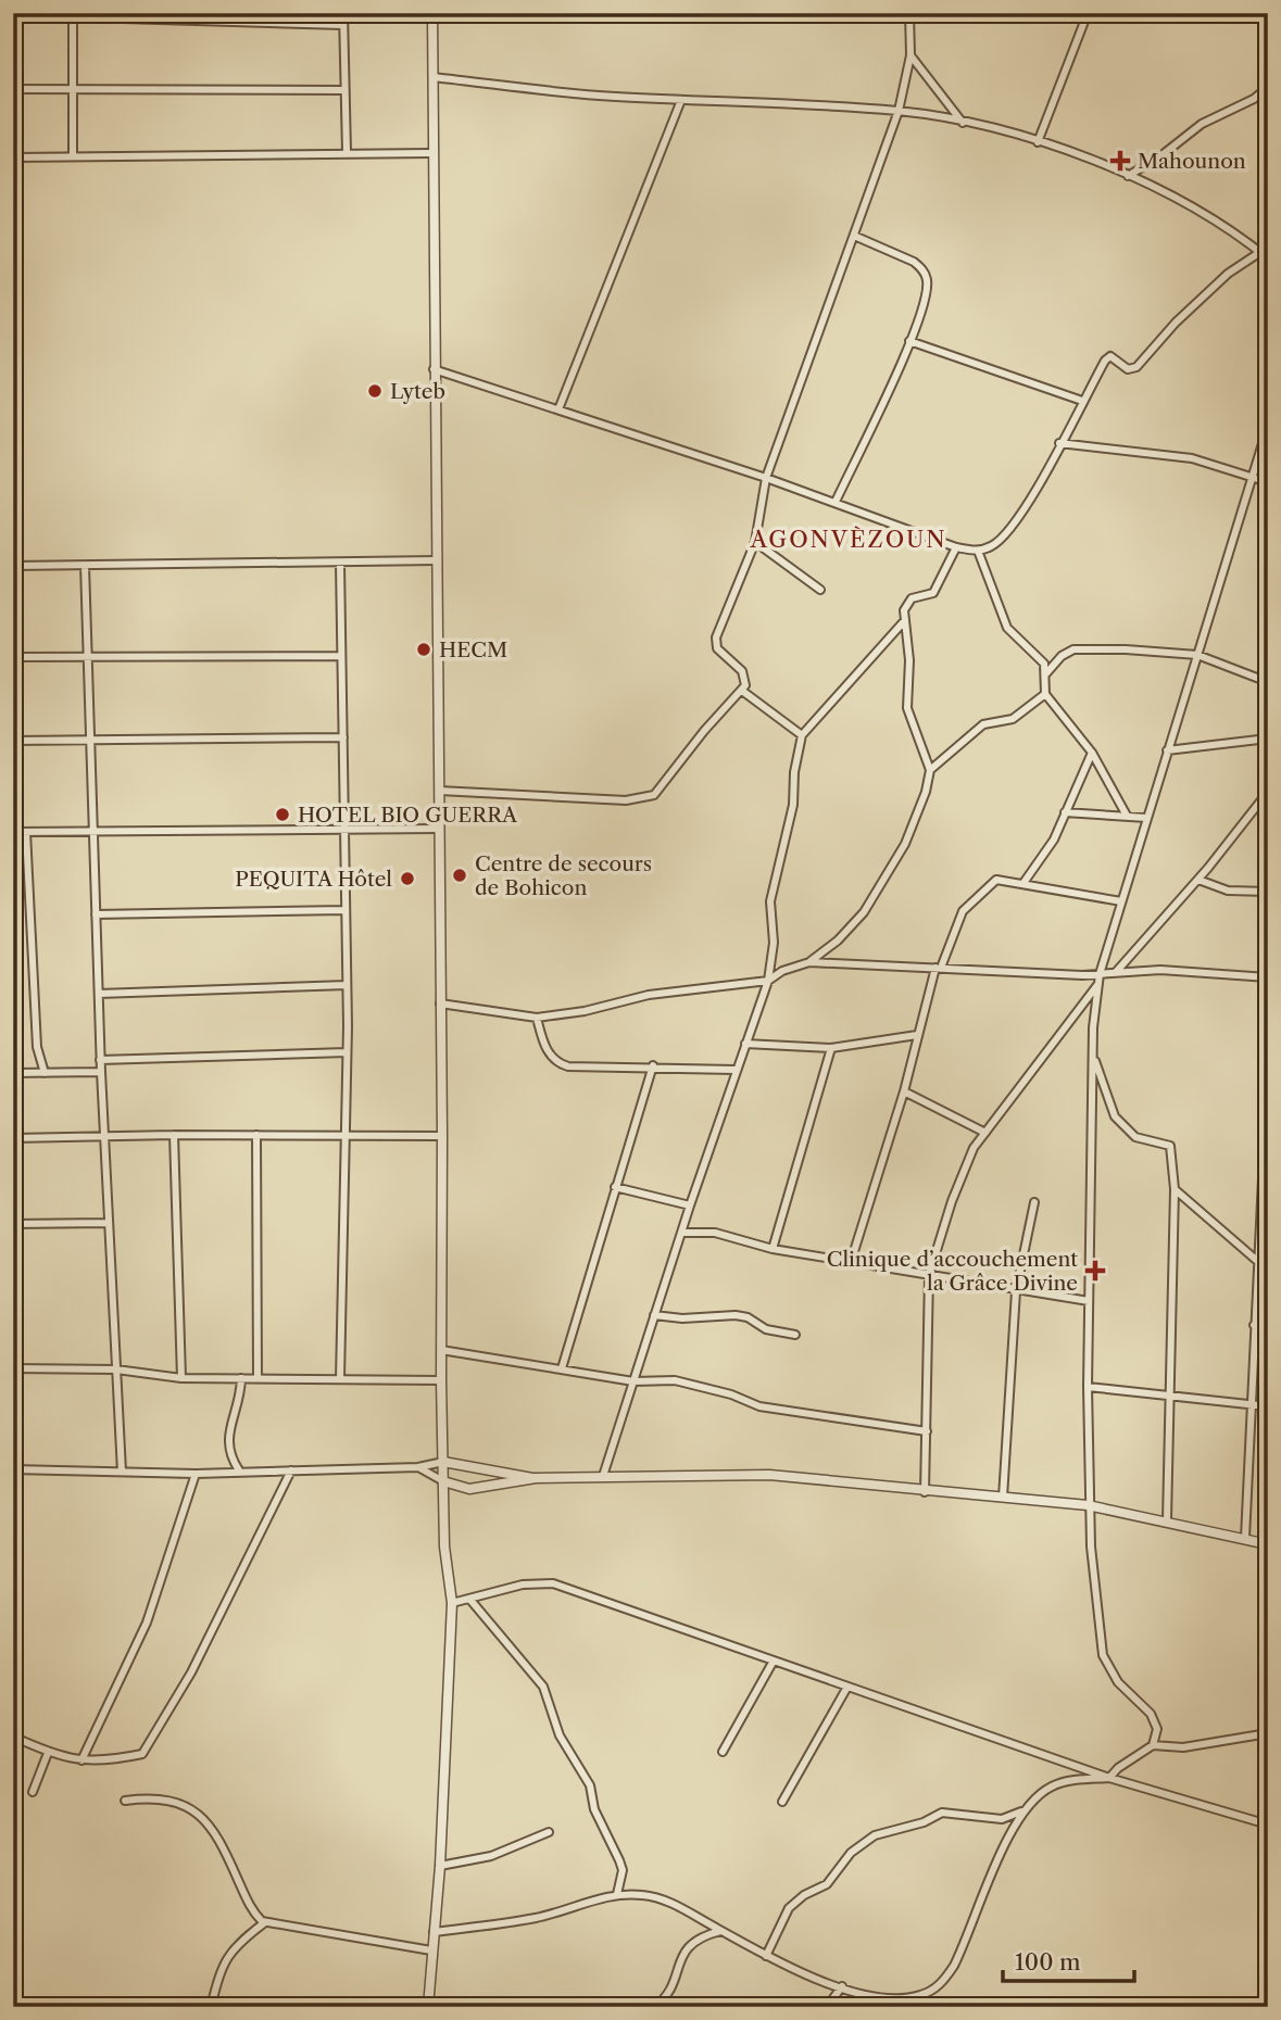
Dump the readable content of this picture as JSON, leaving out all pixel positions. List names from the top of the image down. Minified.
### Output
{"districts":["AGONVÈZOUN"],"places":{"health":["Mahounon","Clinique d’accouchement la Grâce Divine"],"other":["Lyteb","HECM","HOTEL BIO GUERRA","Centre de secours de Bohicon","PEQUITA Hôtel"]},"scale_bar":"100 m"}
